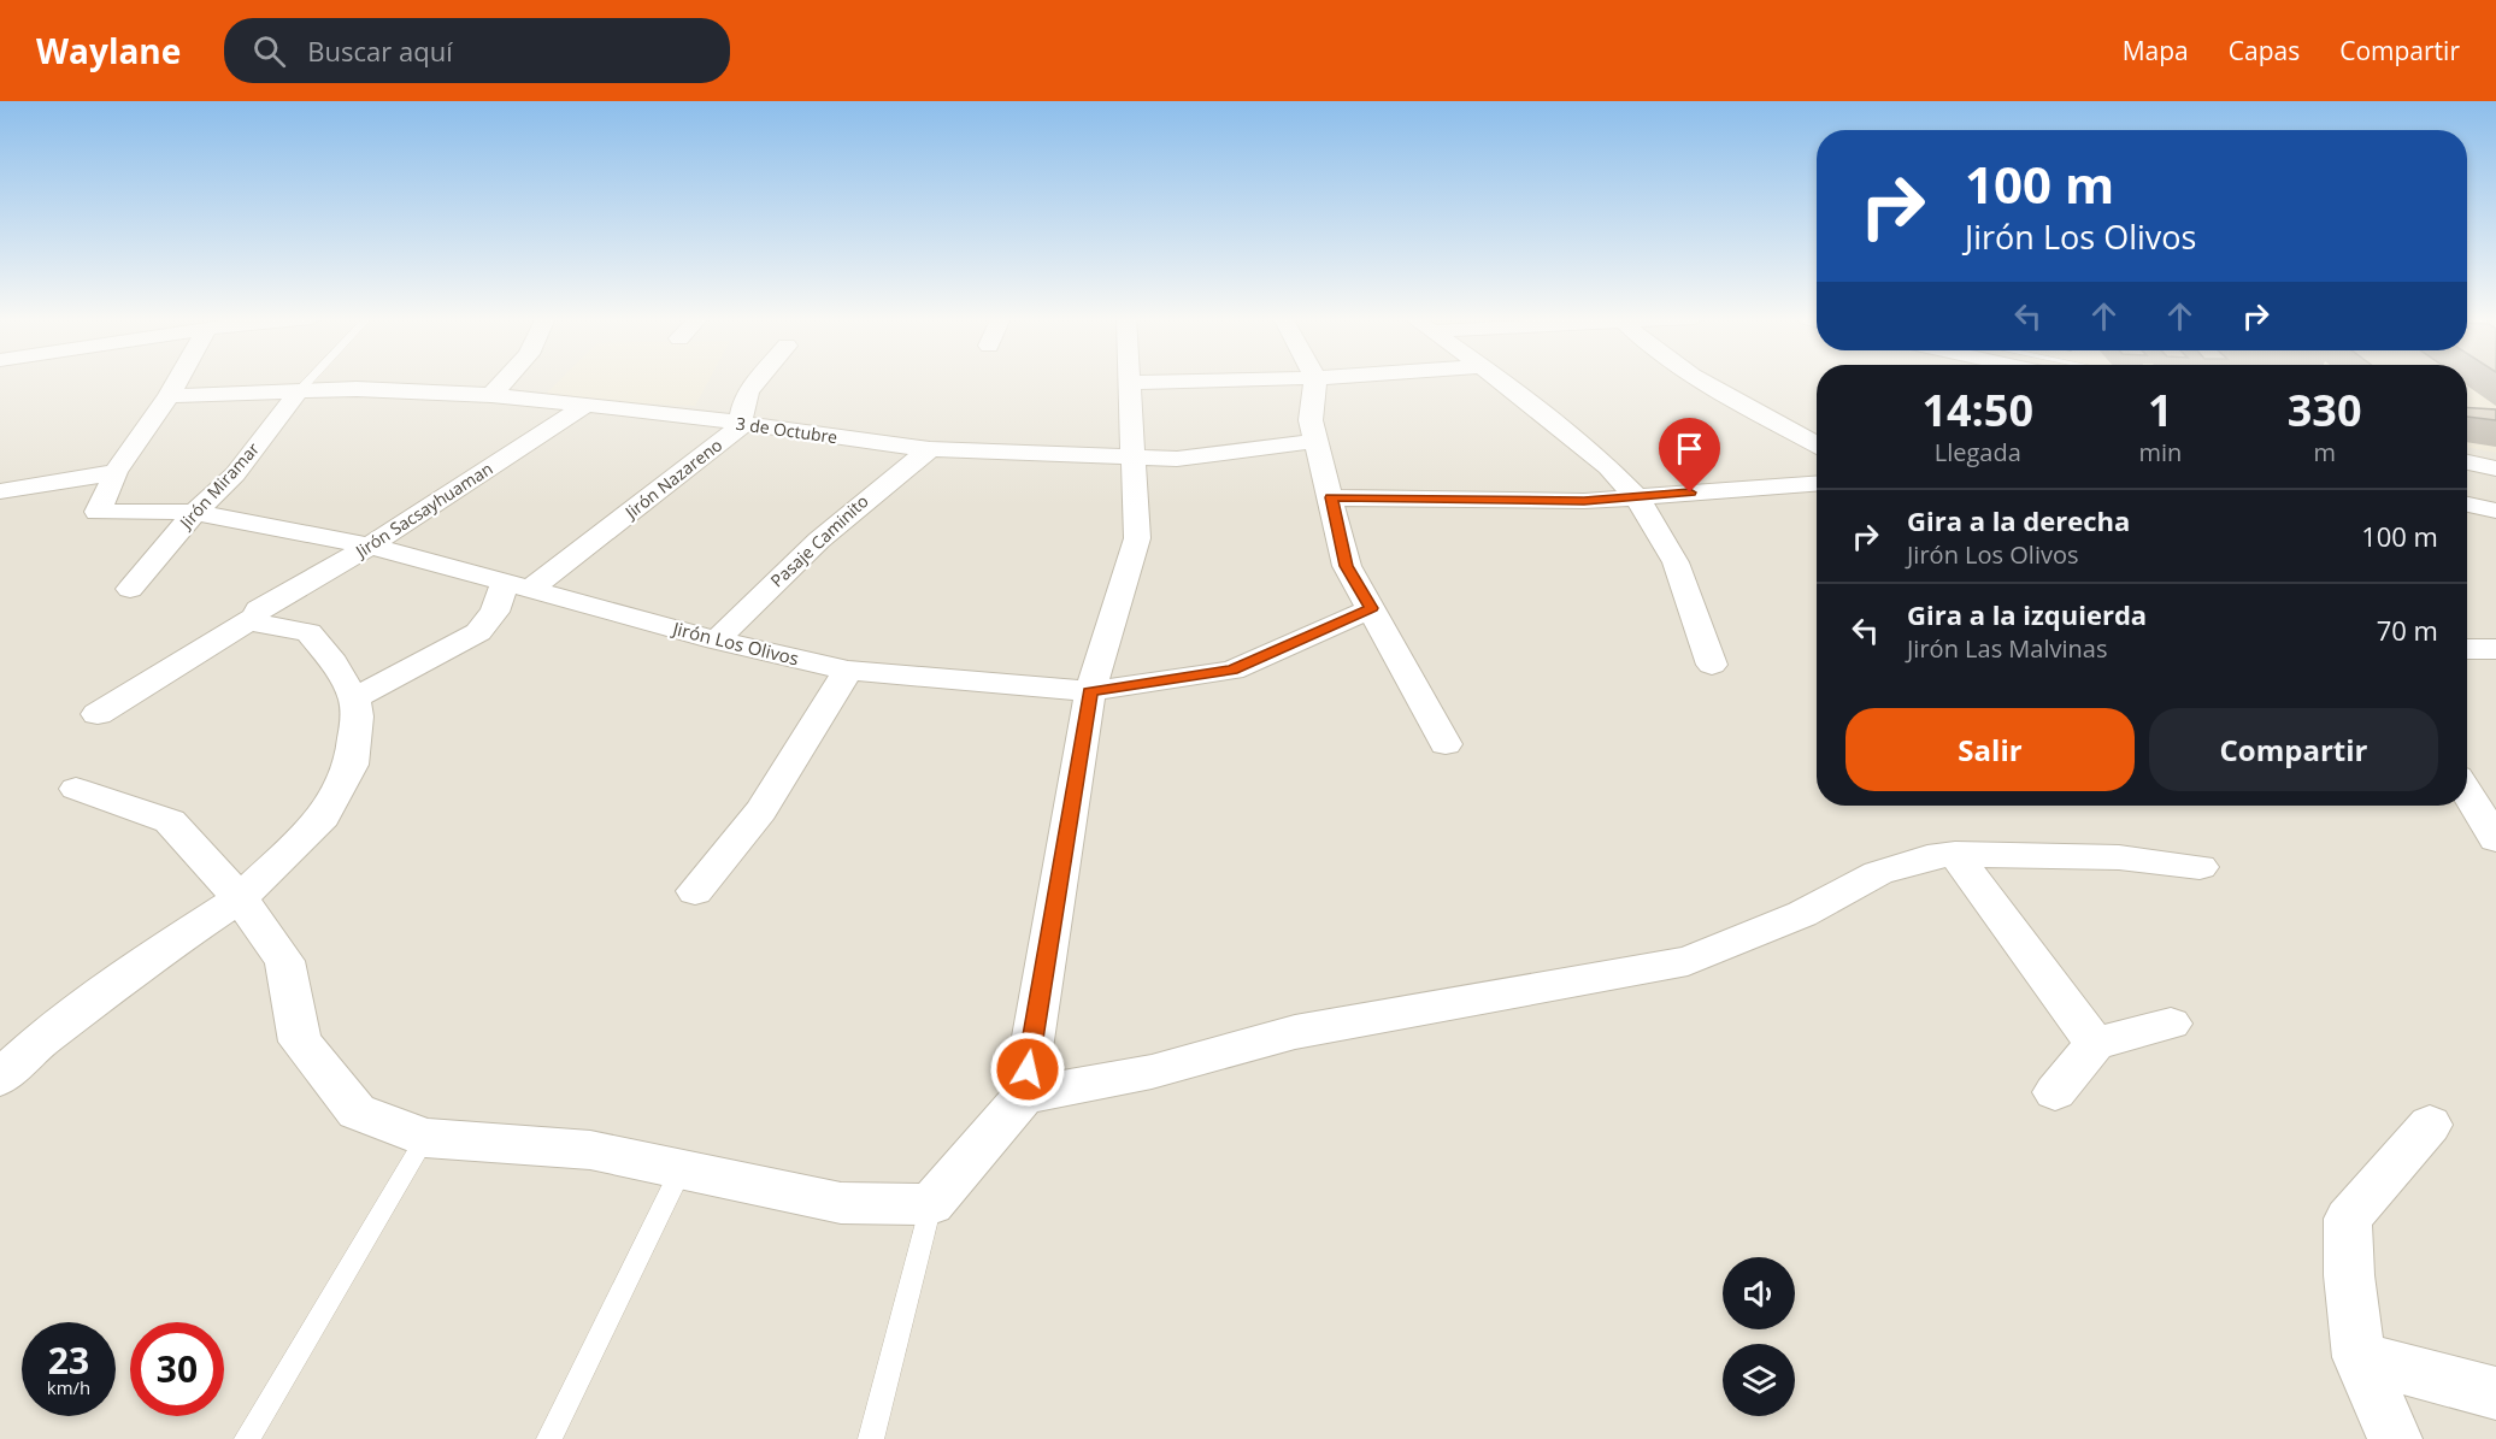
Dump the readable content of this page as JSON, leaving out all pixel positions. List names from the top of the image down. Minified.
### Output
{"streets":{"street":["3 de Octubre","Jirón Nazareno","Jirón Miramar","Jirón Sacsayhuaman","Pasaje Caminito","Jirón Los Olivos"]},"crossings":[["3 de Octubre","Jirón Nazareno"],["3 de Octubre","Jirón Miramar"],["3 de Octubre","Jirón Sacsayhuaman"],["3 de Octubre","Pasaje Caminito"],["Jirón Nazareno","Jirón Los Olivos"],["Jirón Miramar","Jirón Los Olivos"],["Jirón Sacsayhuaman","Jirón Los Olivos"],["Pasaje Caminito","Jirón Los Olivos"]],"page":{"header":"Waylane","search":"Buscar aquí","nav":["Mapa","Capas","Compartir"],"turn":["100 m","Jirón Los Olivos"],"eta":["14:50","Llegada","1","min","330","m"],"list":[{"name":"Gira a la derecha","note":"Jirón Los Olivos","value":"100 m"},{"name":"Gira a la izquierda","note":"Jirón Las Malvinas","value":"70 m"}],"buttons":["Salir","Compartir"],"speed":"23 km/h","limit":"30"}}
